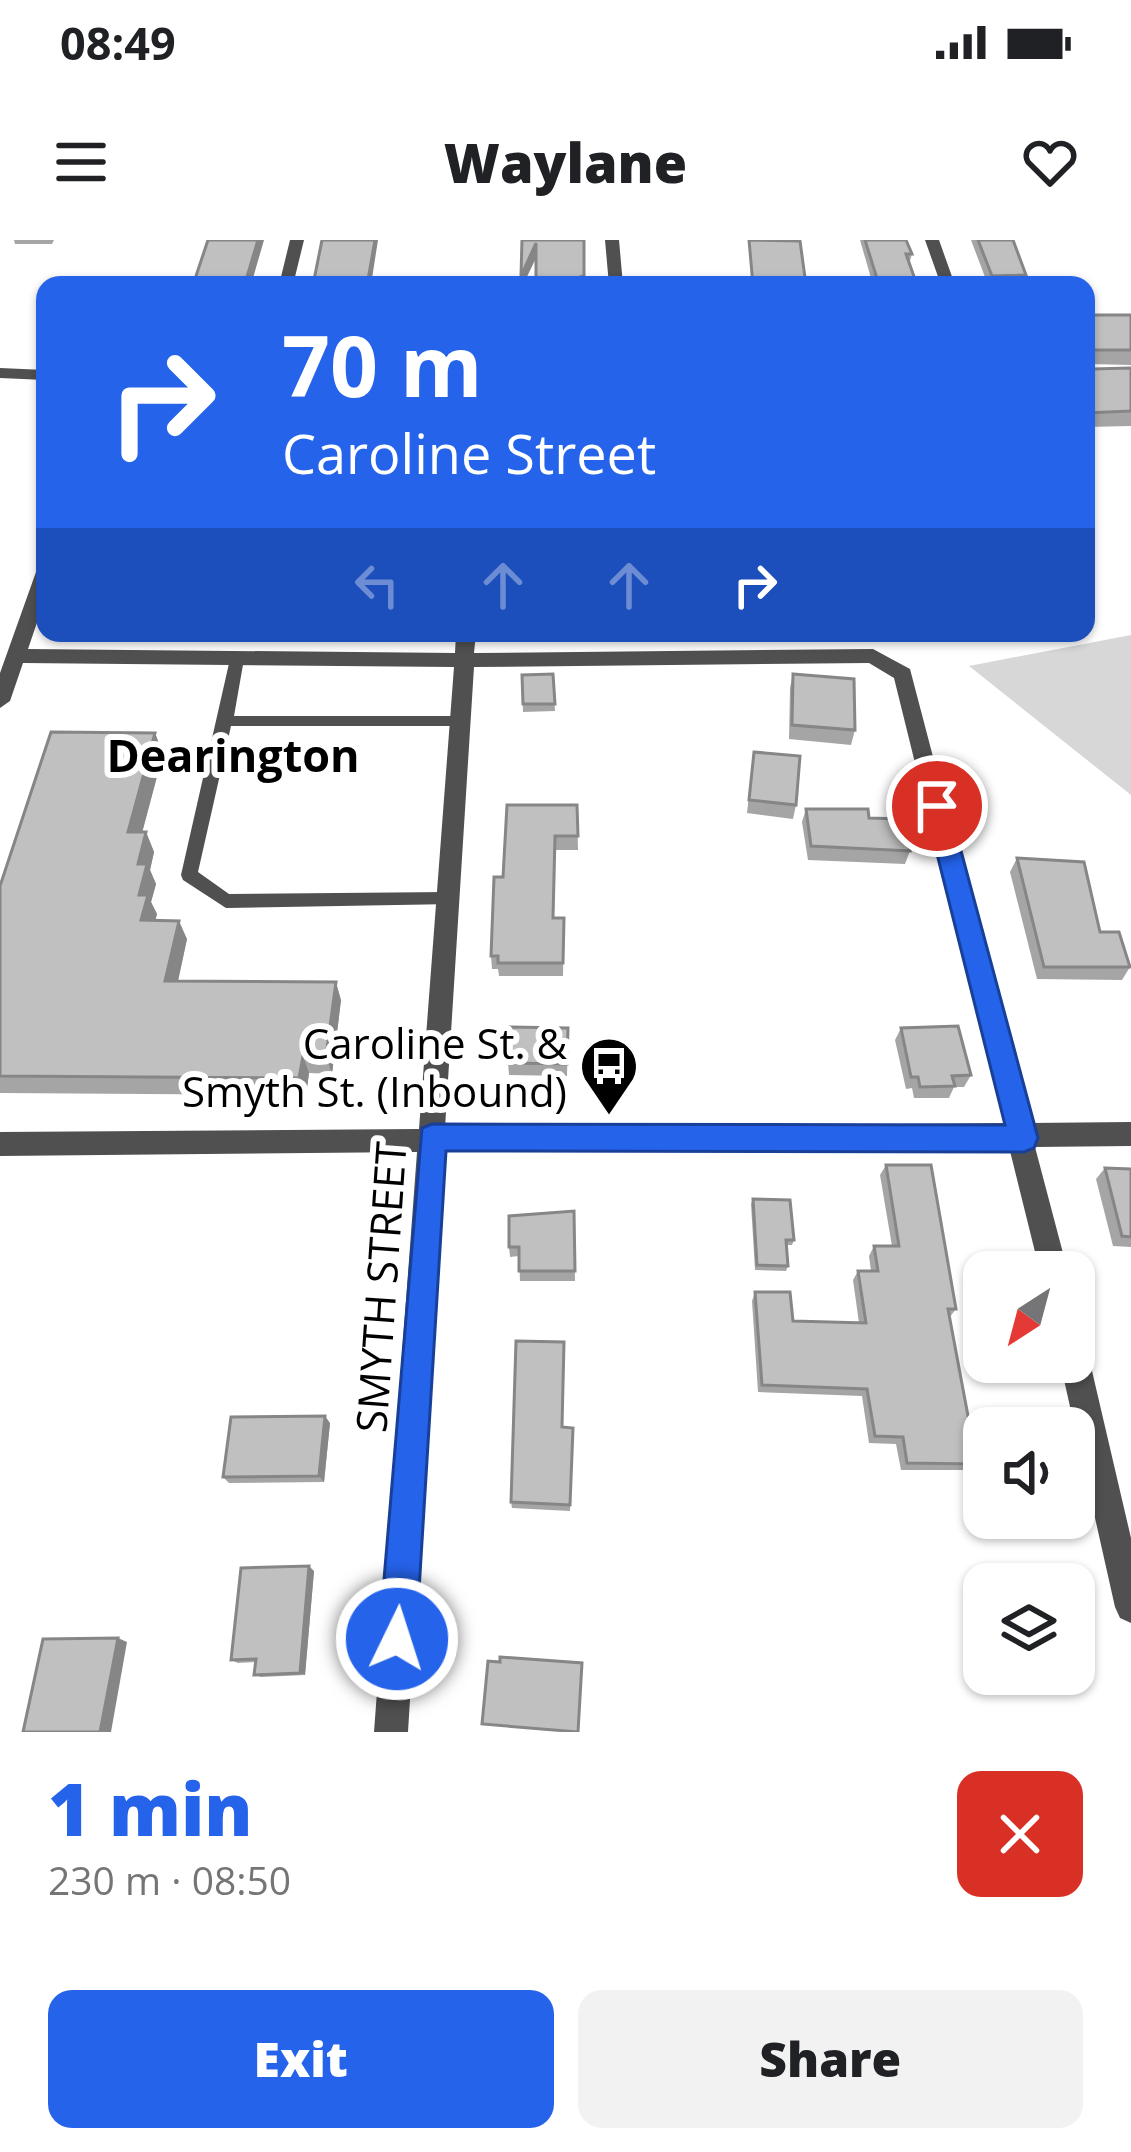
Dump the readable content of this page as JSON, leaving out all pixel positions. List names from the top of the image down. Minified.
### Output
{"streets":{"street":["SMYTH STREET"]},"districts":["Dearington"],"places":{"bus stop":["Caroline St. & Smyth St. (Inbound)"]},"north":"bottom left","page":{"status":"08:49","header":"Waylane","turn":["70 m","Caroline Street"],"heading":["1 min","230 m · 08:50"],"buttons":["Exit","Share"]}}
